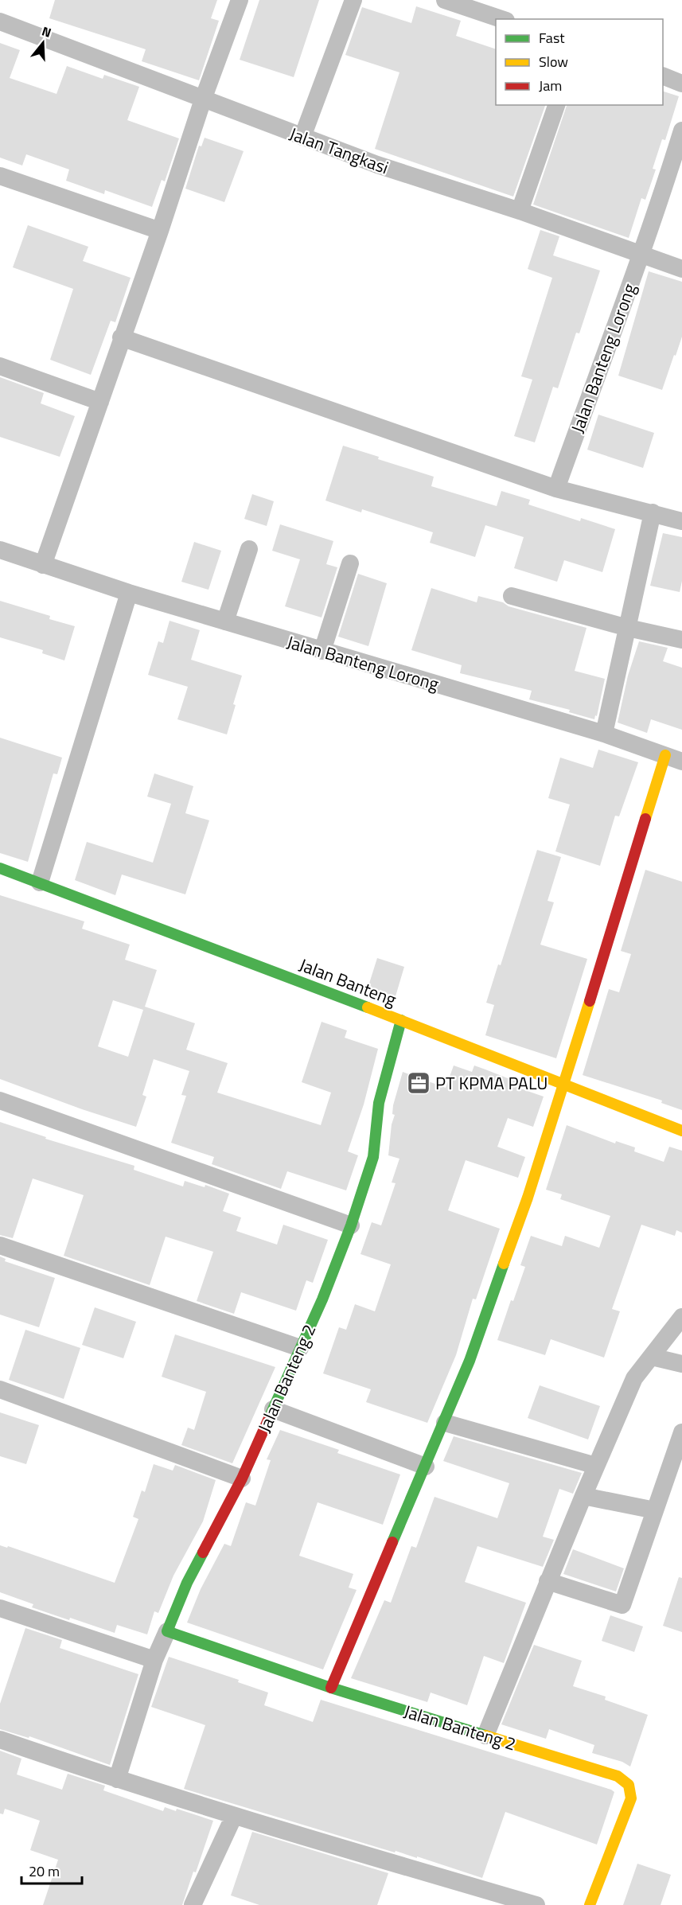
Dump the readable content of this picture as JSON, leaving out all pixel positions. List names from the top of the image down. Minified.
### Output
{"streets":{"street":["Jalan Tangkasi","Jalan Banteng Lorong","Jalan Banteng","Jalan Banteng 2"]},"crossings":[["Jalan Tangkasi","Jalan Banteng Lorong"],["Jalan Banteng","Jalan Banteng 2"]],"places":{"office":["PT KPMA PALU"]},"legend":["Fast","Slow","Jam"],"scale_bar":"20 m","north":"top"}
